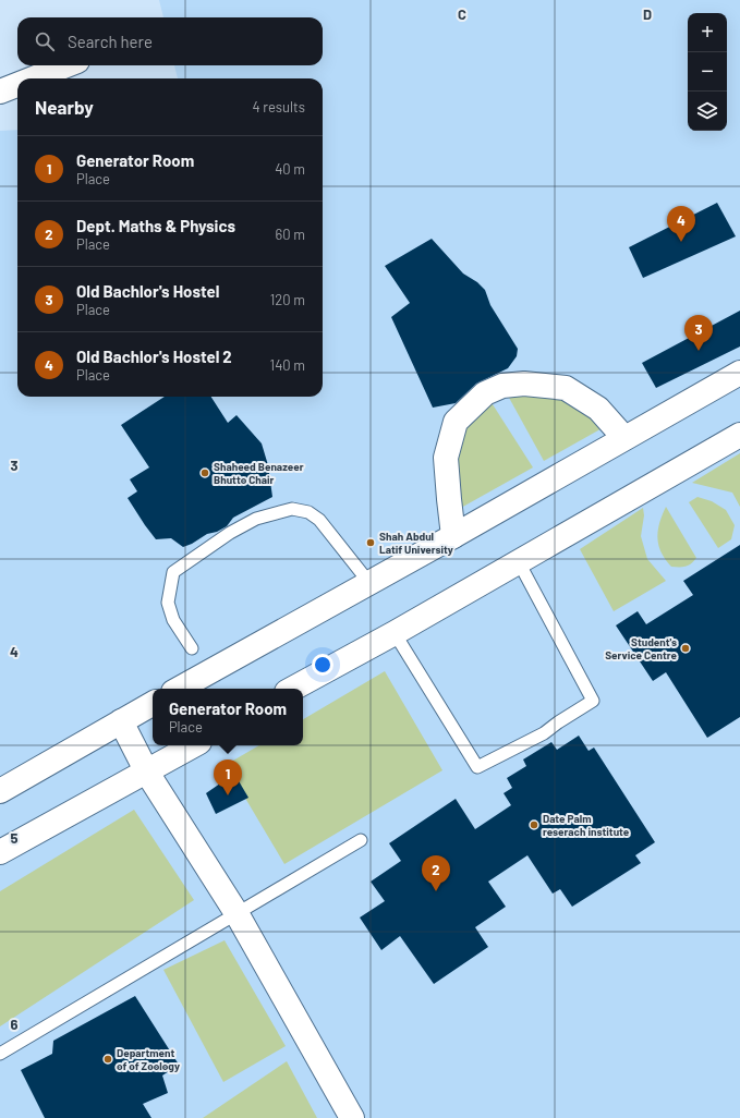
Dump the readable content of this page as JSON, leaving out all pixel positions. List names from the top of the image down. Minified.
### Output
{"places":["Shaheed Benazeer Bhutto Chair","Shah Abdul Latif University","Student's Service Centre","Date Palm reserach institute","Department of of Zoology"],"page":{"map_buttons":["+","−"],"search":"Search here","heading":["Nearby","4 results"],"list":[{"mark":"1","name":"Generator Room","note":"Place","value":"40 m"},{"mark":"2","name":"Dept. Maths & Physics","note":"Place","value":"60 m"},{"mark":"3","name":"Old Bachlor's Hostel","note":"Place","value":"120 m"},{"mark":"4","name":"Old Bachlor's Hostel 2","note":"Place","value":"140 m"}],"pins":["4","3","1","2"],"popup":["Generator Room","Place"]},"grid":{"columns":["C","D"],"rows":["3","4","5","6"]}}
